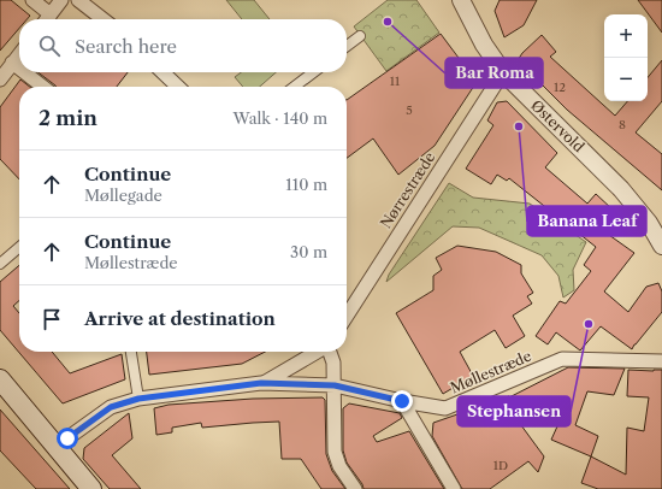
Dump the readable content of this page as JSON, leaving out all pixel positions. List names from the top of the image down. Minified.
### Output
{"streets":{"street":["Østervold","Nørrestræde","Møllestræde"]},"crossings":[["Østervold","Nørrestræde"]],"places":["Bar Roma","Banana Leaf","Stephansen"],"house_numbers":["11","12","5","8","1D"],"page":{"map_buttons":["+","−"],"search":"Search here","heading":["2 min","Walk · 140 m"],"list":[["Continue","Møllegade","110 m"],["Continue","Møllestræde","30 m"],"Arrive at destination"]}}
